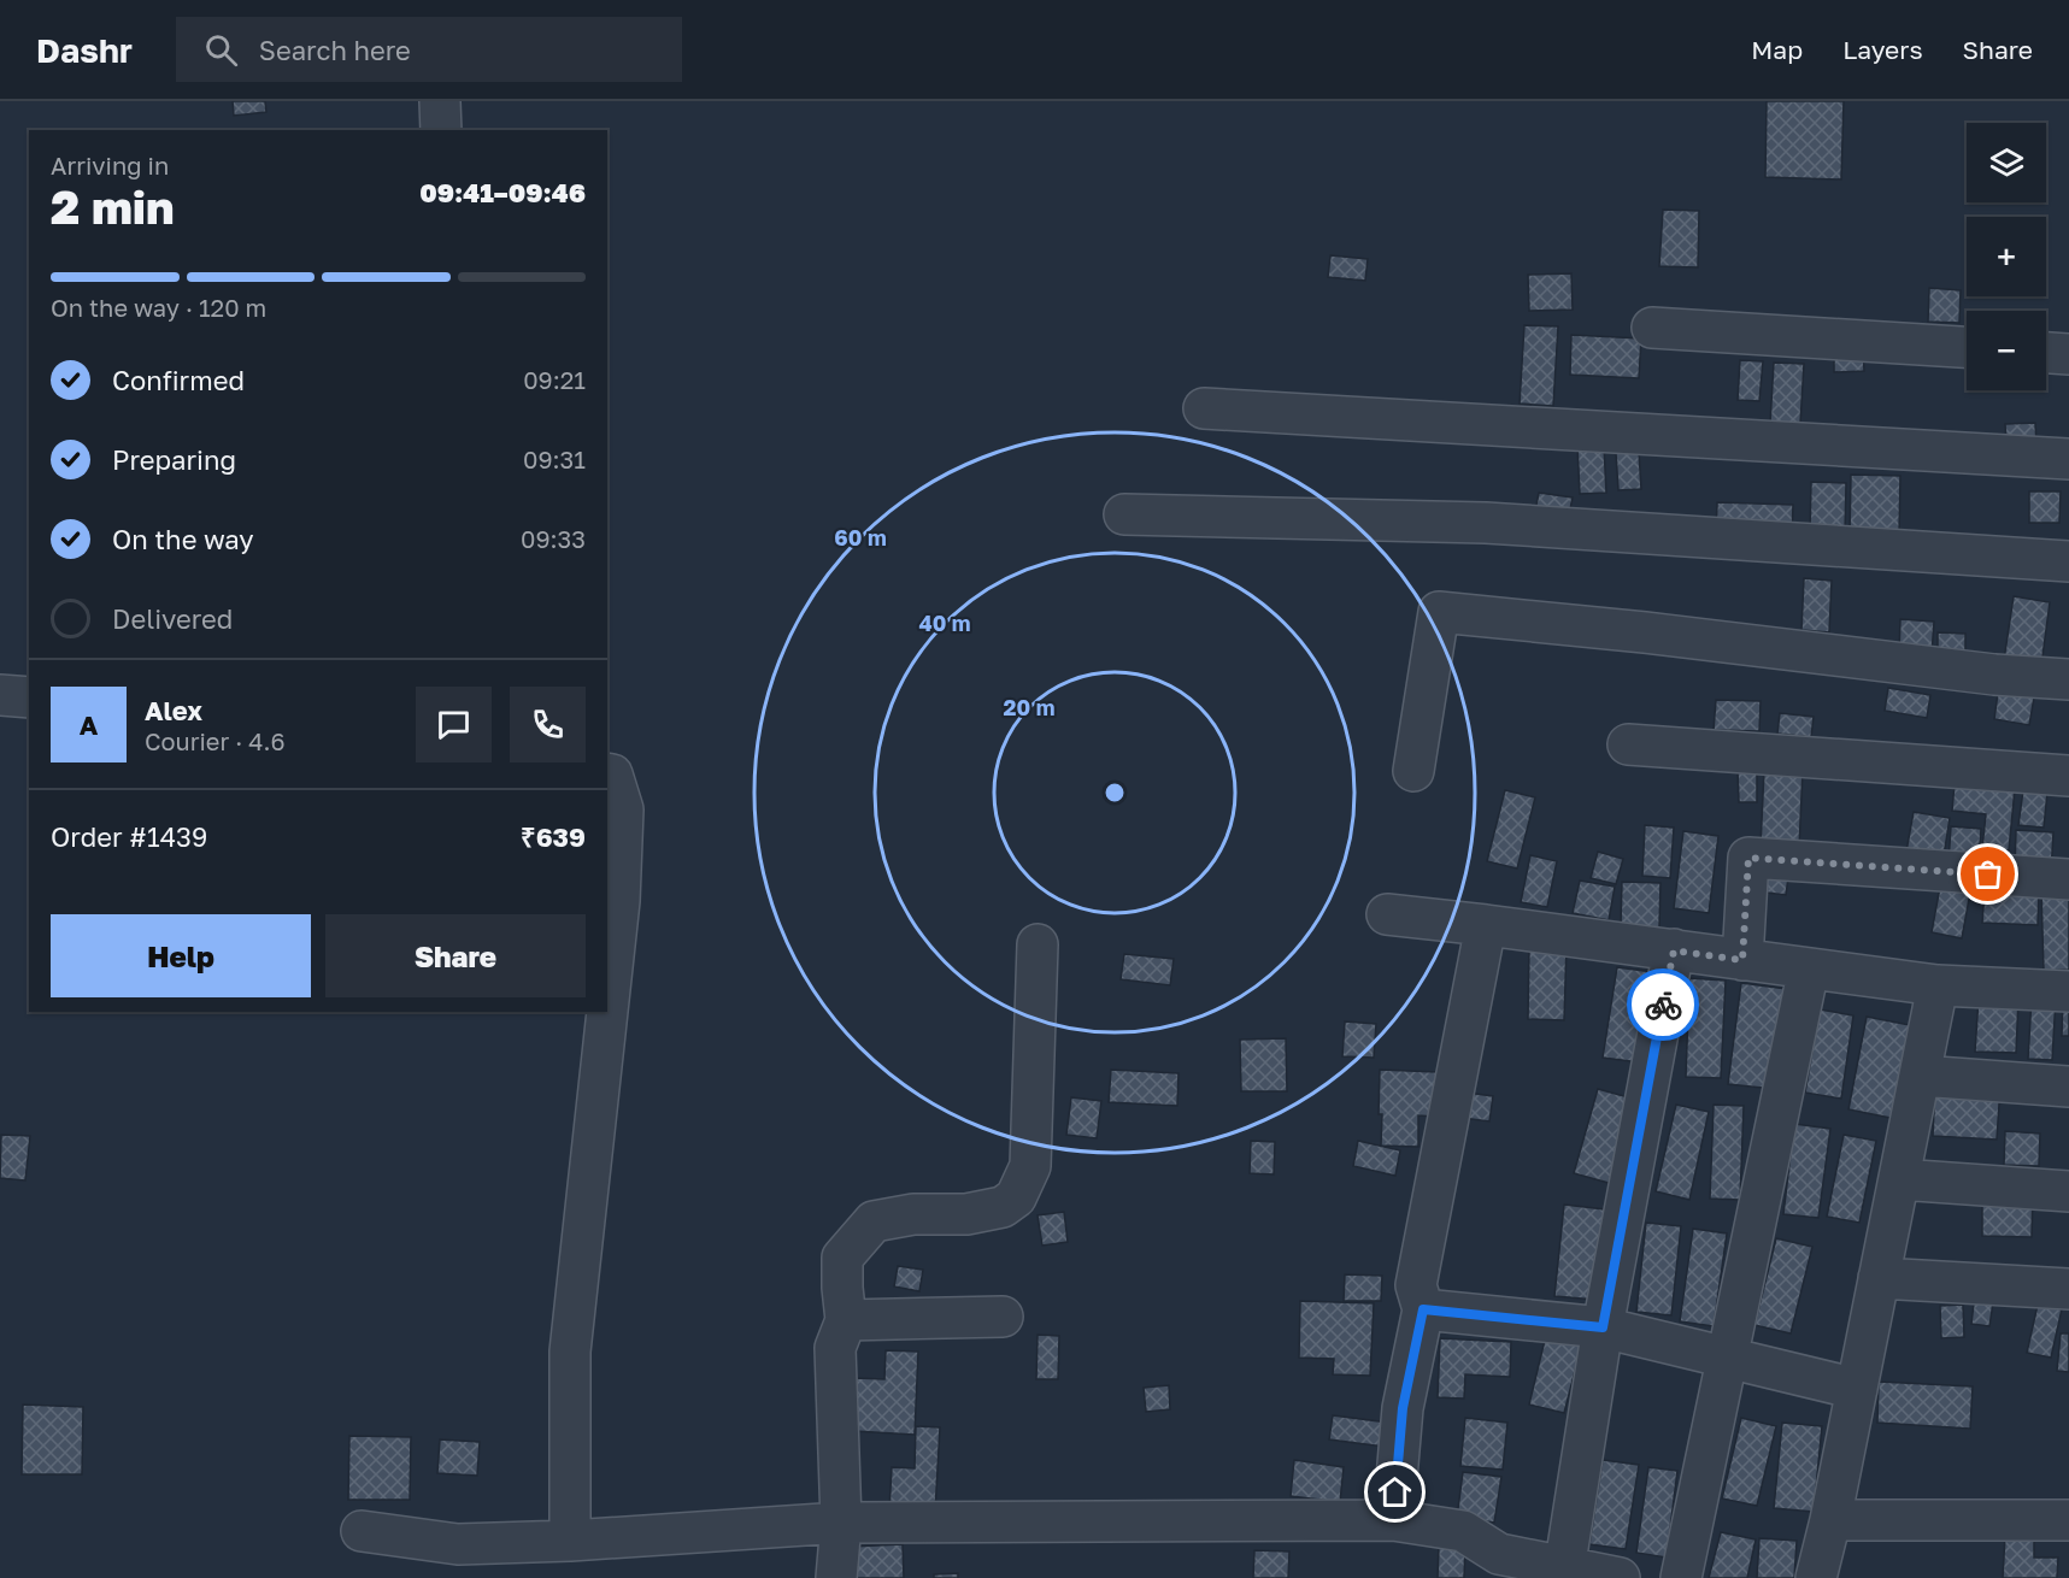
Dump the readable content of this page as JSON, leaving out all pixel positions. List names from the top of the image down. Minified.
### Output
{"page":{"header":"Dashr","search":"Search here","nav":["Map","Layers","Share"],"map_buttons":["+","−"],"heading":["2 min","Arriving in","09:41–09:46"],"panel":["Alex","Courier · 4.6","Order #1439","₹639"],"bar":"On the way · 120 m","list":[["Confirmed","09:21"],["Preparing","09:31"],["On the way","09:33"],"Delivered"],"round":"A","buttons":["Help","Share"]},"rings":["60 m","40 m","20 m"]}
